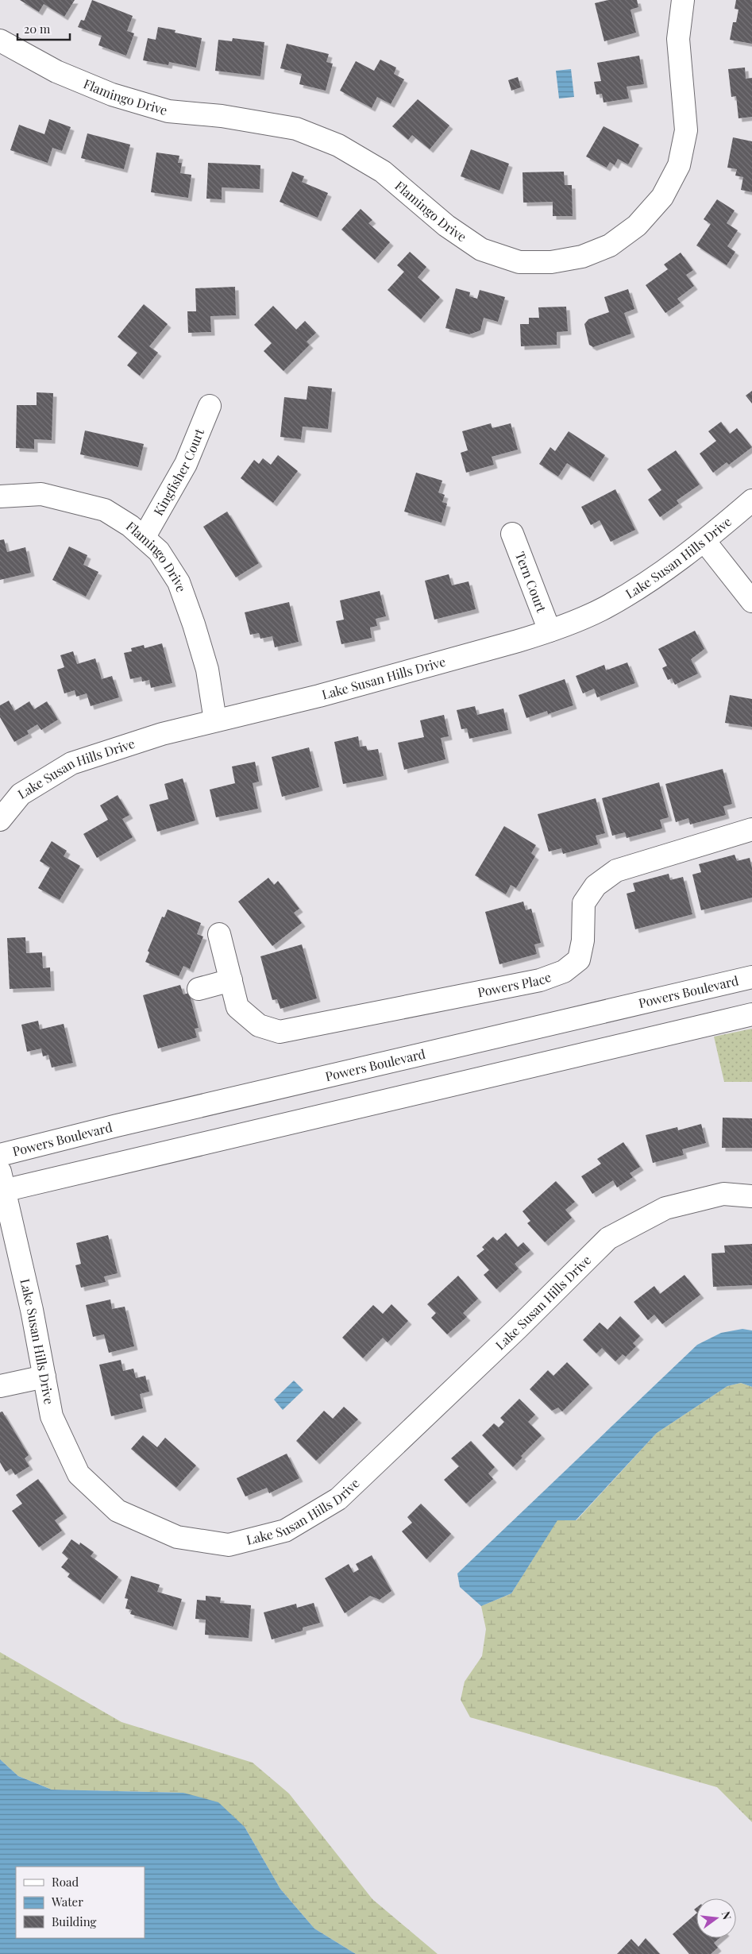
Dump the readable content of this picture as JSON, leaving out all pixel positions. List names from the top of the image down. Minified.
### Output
{"streets":{"street":["Flamingo Drive","Kingfisher Court","Lake Susan Hills Drive","Tern Court","Powers Place","Powers Boulevard"]},"crossings":[["Flamingo Drive","Kingfisher Court"],["Flamingo Drive","Lake Susan Hills Drive"],["Lake Susan Hills Drive","Tern Court"]],"legend":["Road","Water","Building"],"scale_bar":"20 m","north":"right"}
